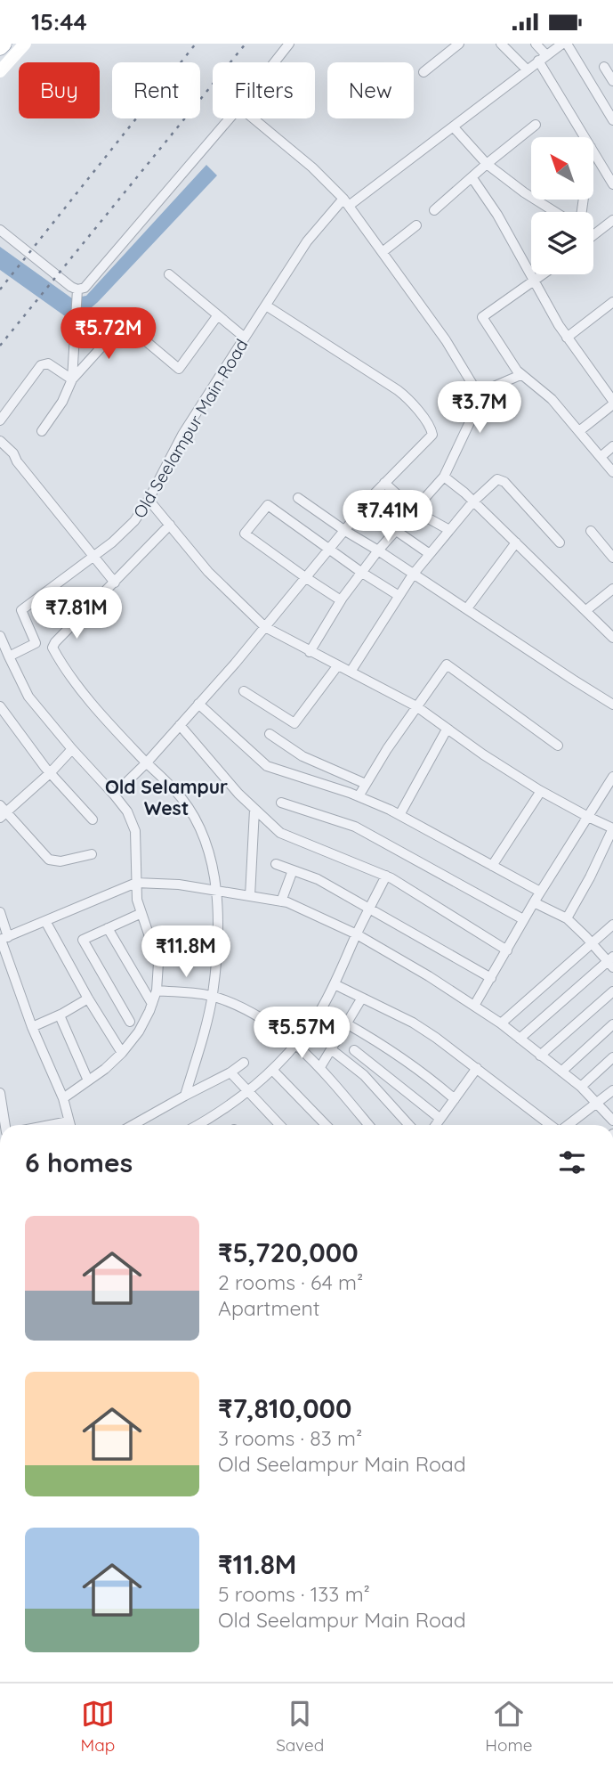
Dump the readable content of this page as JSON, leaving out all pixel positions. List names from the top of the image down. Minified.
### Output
{"streets":{"street":["Old Seelampur Main Road"]},"districts":["Old Selampur West"],"north":"top left","page":{"status":"15:44","chip":["Buy","Rent","Filters","New"],"price":["₹5.72M","₹3.7M","₹7.41M","₹7.81M","₹11.8M","₹5.57M"],"heading":"6 homes","list":[{"name":"₹5,720,000","note":"2 rooms · 64 m² · Apartment"},{"name":"₹7,810,000","note":"3 rooms · 83 m² · Old Seelampur Main Road"},{"name":"₹11.8M","note":"5 rooms · 133 m² · Old Seelampur Main Road"}],"tabs":["Map","Saved","Home"]}}
